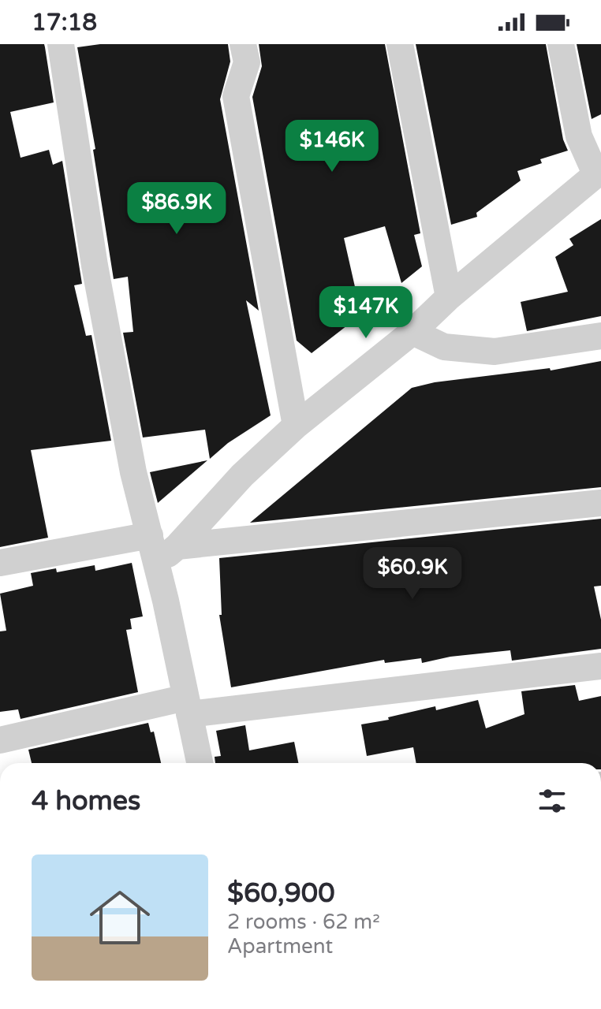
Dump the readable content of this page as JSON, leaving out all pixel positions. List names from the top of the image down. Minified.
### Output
{"page":{"status":"17:18","price":["$146K","$86.9K","$147K","$60.9K"],"heading":"4 homes","list":[{"name":"$60,900","note":"2 rooms · 62 m² · Apartment"}]}}
